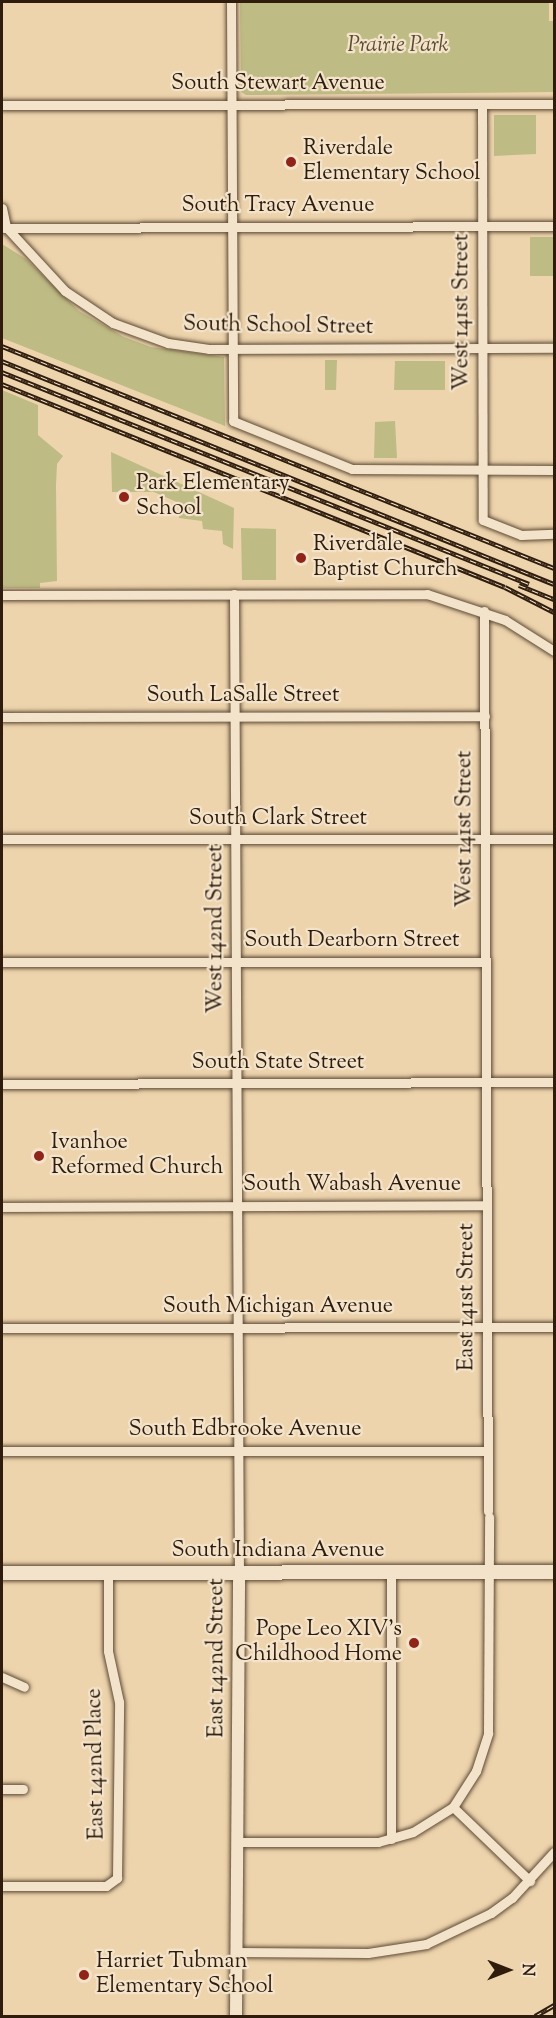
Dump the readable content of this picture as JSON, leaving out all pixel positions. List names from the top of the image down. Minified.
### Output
{"streets":{"main road":["South Indiana Avenue"],"street":["South Stewart Avenue","South Tracy Avenue","West 141st Street","South School Street","South LaSalle Street","South Clark Street","West 142nd Street","South Dearborn Street","South State Street","South Wabash Avenue","East 141st Street","South Michigan Avenue","South Edbrooke Avenue","East 142nd Street","East 142nd Place"]},"crossings":[["South Stewart Avenue","West 141st Street"],["South Tracy Avenue","West 141st Street"],["South Tracy Avenue","South School Street"],["West 141st Street","South School Street"],["West 141st Street","South LaSalle Street"],["West 141st Street","South Clark Street"],["West 141st Street","South Dearborn Street"],["West 141st Street","South State Street"],["West 141st Street","East 141st Street"],["South LaSalle Street","West 142nd Street"],["South Clark Street","West 142nd Street"],["West 142nd Street","South Dearborn Street"],["West 142nd Street","South State Street"],["West 142nd Street","East 142nd Street"],["South State Street","East 141st Street"],["South State Street","East 142nd Street"],["South Wabash Avenue","East 141st Street"],["South Wabash Avenue","East 142nd Street"],["East 141st Street","South Michigan Avenue"],["East 141st Street","South Edbrooke Avenue"],["East 141st Street","South Indiana Avenue"],["South Michigan Avenue","East 142nd Street"],["South Edbrooke Avenue","East 142nd Street"],["South Indiana Avenue","East 142nd Street"],["South Indiana Avenue","East 142nd Place"]],"parks":["Prairie Park"],"places":["Riverdale Elementary School","Park Elementary School","Riverdale Baptist Church","Ivanhoe Reformed Church","Pope Leo XIV's Childhood Home","Harriet Tubman Elementary School"],"north":"right"}
